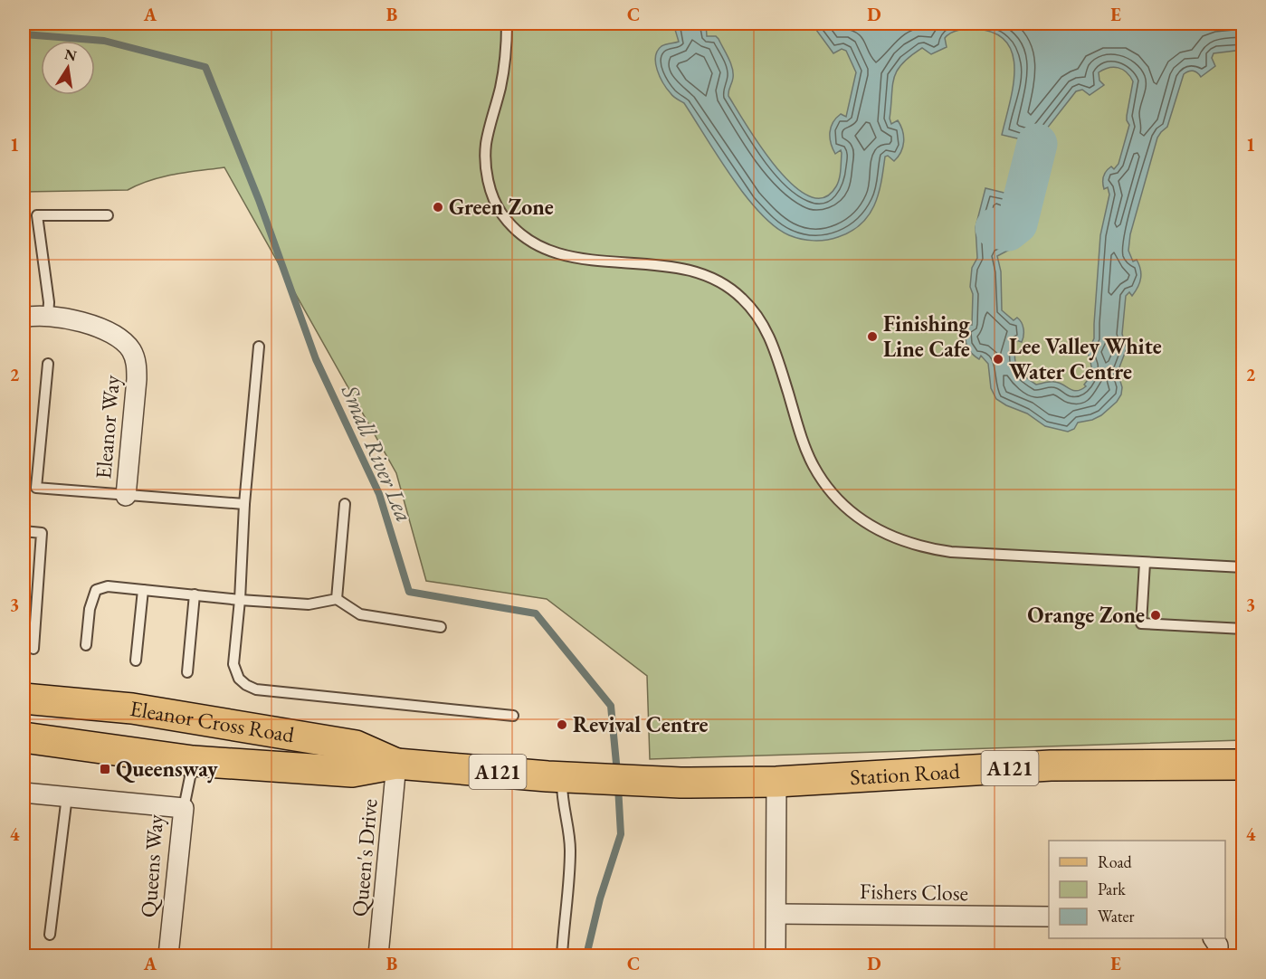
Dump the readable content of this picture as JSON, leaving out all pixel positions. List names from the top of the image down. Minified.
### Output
{"streets":{"main road":["Eleanor Cross Road","A121","Station Road"],"street":["Eleanor Way","Queen's Drive","Queens Way","Fishers Close"]},"crossings":[["Eleanor Cross Road","Station Road"],["Eleanor Cross Road","Queen's Drive"]],"water":["Small River Lea"],"places":{"other":["Green Zone","Finishing Line Cafe","Lee Valley White Water Centre","Orange Zone","Revival Centre"],"transit":["Queensway"]},"legend":["Road","Park","Water"],"north":"top","grid":{"columns":["A","B","C","D","E"],"rows":["1","2","3","4"]}}
